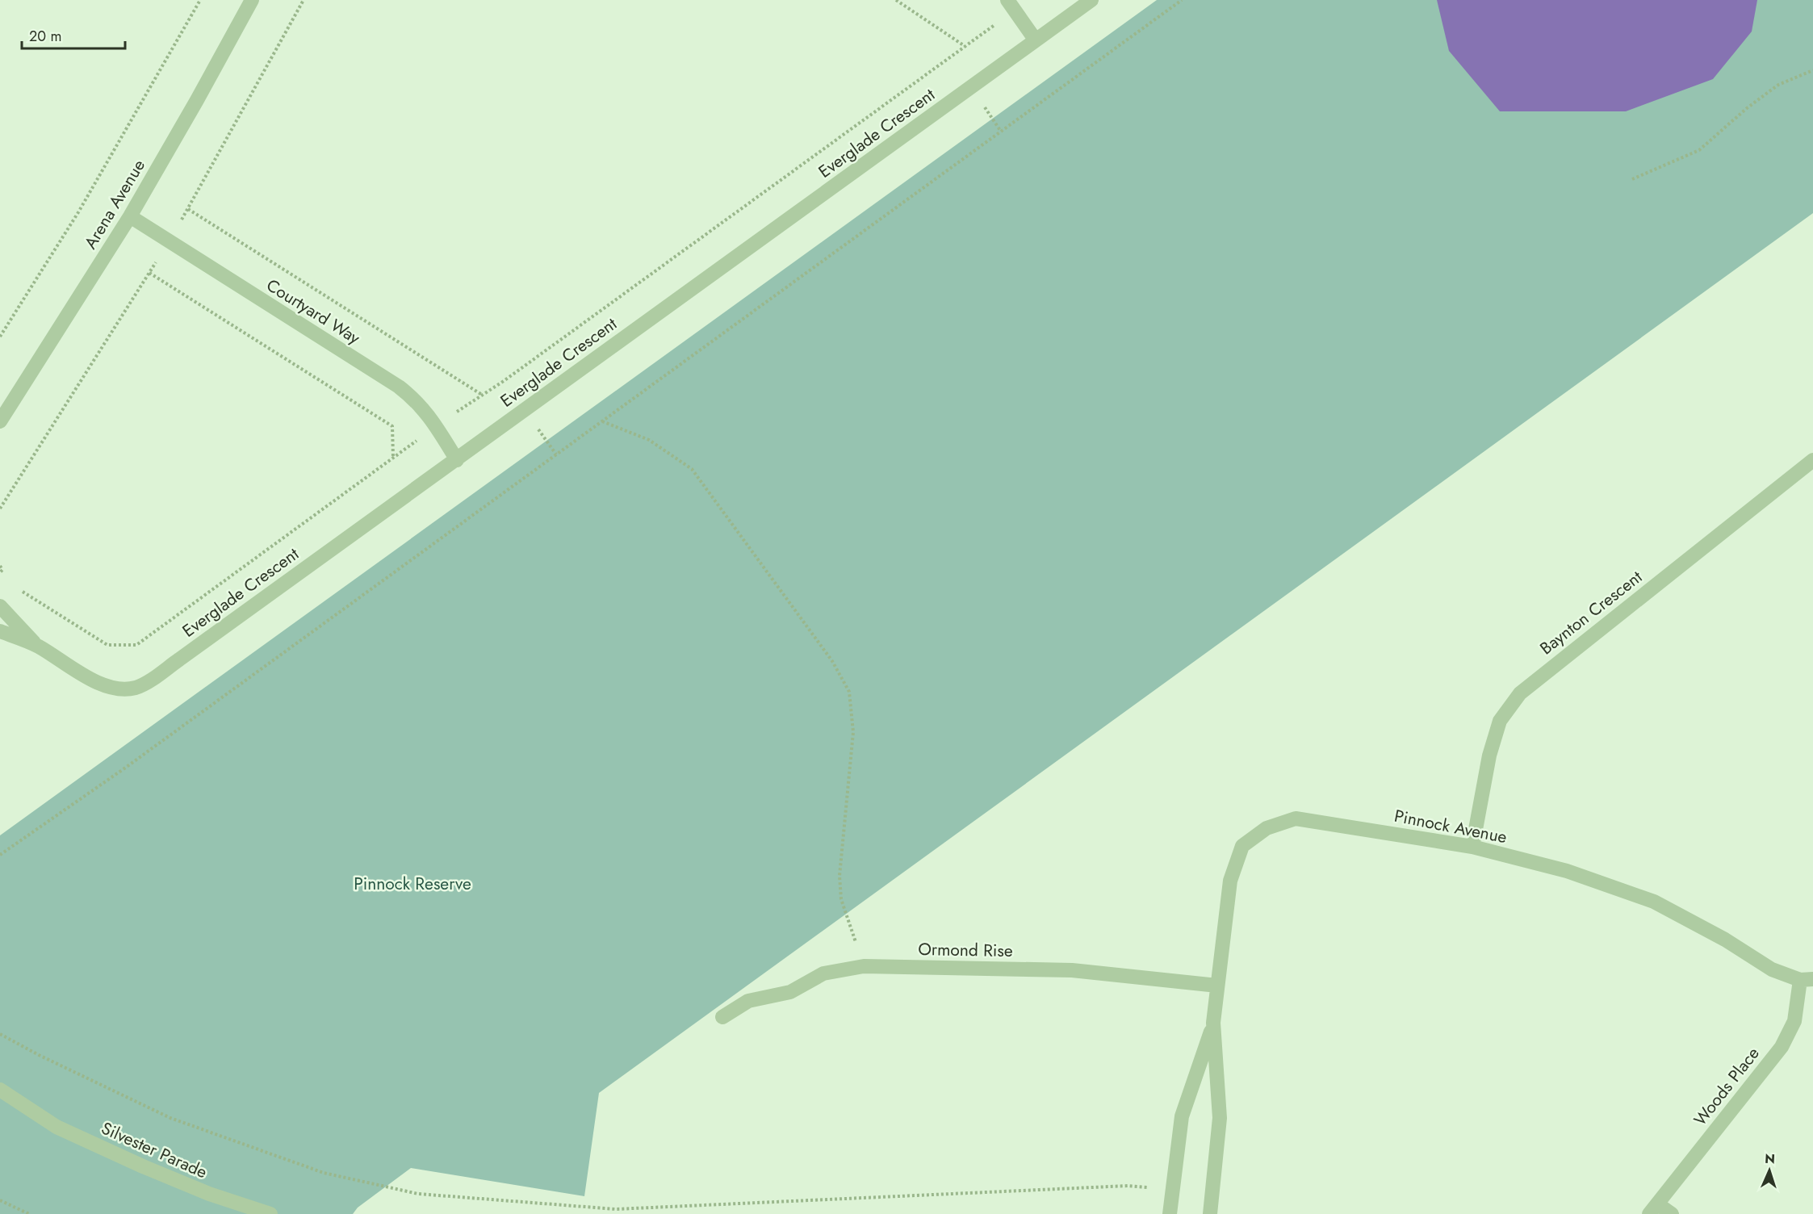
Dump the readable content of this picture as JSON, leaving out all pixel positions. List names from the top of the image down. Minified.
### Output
{"streets":{"street":["Everglade Crescent","Arena Avenue","Courtyard Way","Baynton Crescent","Pinnock Avenue","Ormond Rise","Woods Place","Silvester Parade"]},"crossings":[["Everglade Crescent","Courtyard Way"],["Arena Avenue","Courtyard Way"],["Baynton Crescent","Pinnock Avenue"],["Pinnock Avenue","Ormond Rise"],["Pinnock Avenue","Woods Place"]],"parks":["Pinnock Reserve"],"scale_bar":"20 m","north":"top"}
